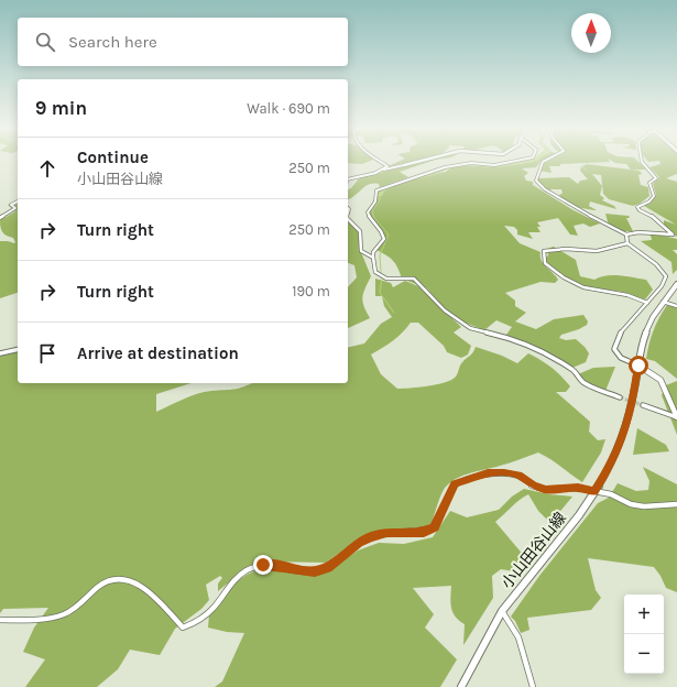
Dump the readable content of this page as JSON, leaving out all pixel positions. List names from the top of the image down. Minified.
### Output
{"streets":{"main road":["小山田谷山線"]},"north":"top","page":{"search":"Search here","heading":["9 min","Walk · 690 m"],"list":[["Continue","小山田谷山線","250 m"],["Turn right","250 m"],["Turn right","190 m"],"Arrive at destination"],"map_buttons":["+","−"]}}
